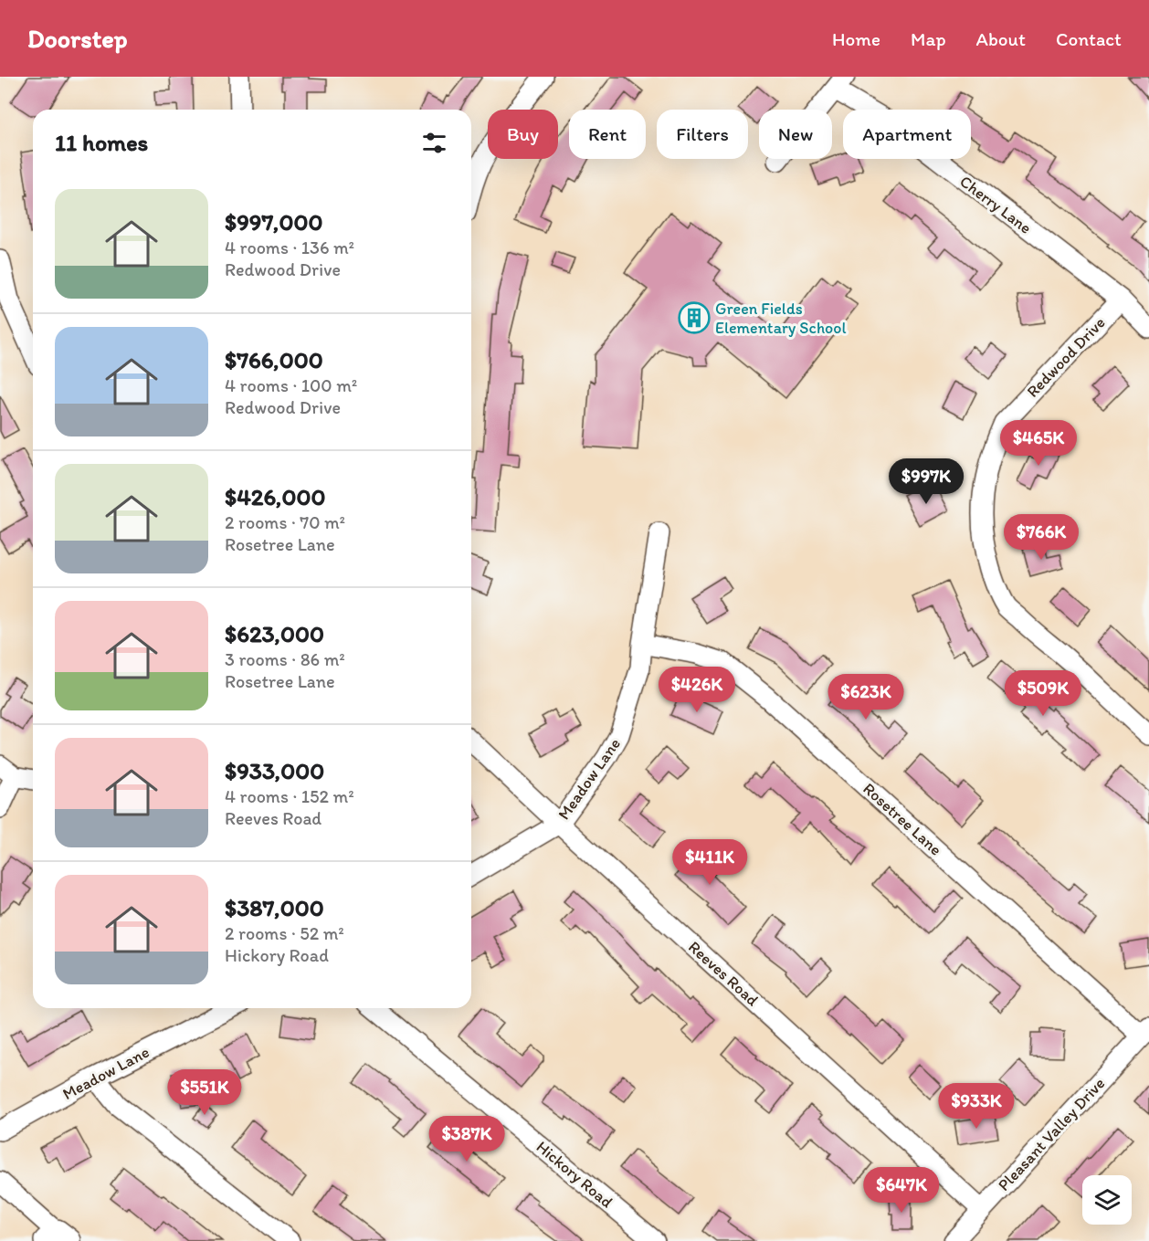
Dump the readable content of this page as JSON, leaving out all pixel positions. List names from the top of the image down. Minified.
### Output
{"streets":{"street":["Cherry Lane","Redwood Drive","Meadow Lane","Rosetree Lane","Reeves Road","Pleasant Valley Drive","Hickory Road"]},"crossings":[["Cherry Lane","Redwood Drive"],["Meadow Lane","Rosetree Lane"],["Meadow Lane","Reeves Road"],["Rosetree Lane","Pleasant Valley Drive"],["Reeves Road","Pleasant Valley Drive"]],"places":{"building":["Green Fields Elementary School"]},"page":{"header":"Doorstep","nav":["Home","Map","About","Contact"],"chip":["Buy","Rent","Filters","New","Apartment"],"heading":"11 homes","list":[{"name":"$997,000","note":"4 rooms · 136 m² · Redwood Drive"},{"name":"$766,000","note":"4 rooms · 100 m² · Redwood Drive"},{"name":"$426,000","note":"2 rooms · 70 m² · Rosetree Lane"},{"name":"$623,000","note":"3 rooms · 86 m² · Rosetree Lane"},{"name":"$933,000","note":"4 rooms · 152 m² · Reeves Road"},{"name":"$387,000","note":"2 rooms · 52 m² · Hickory Road"}],"price":["$465K","$997K","$766K","$426K","$509K","$623K","$411K","$551K","$933K","$387K","$647K"]}}
